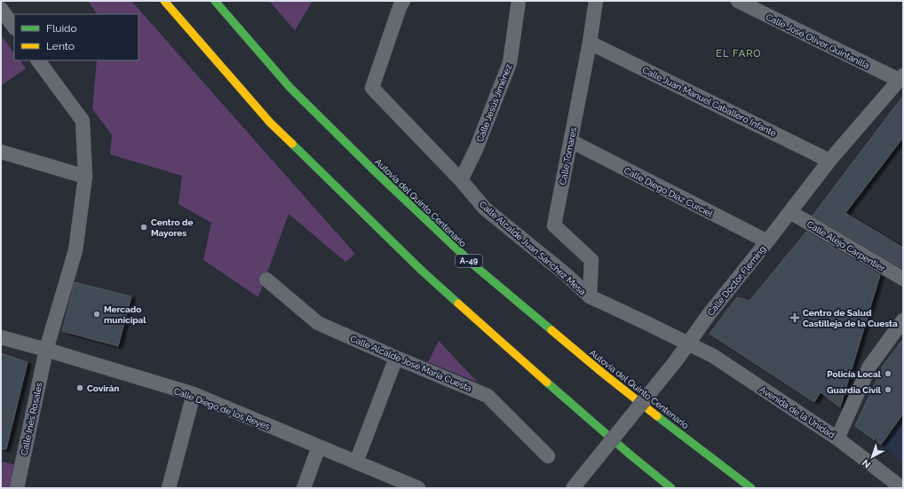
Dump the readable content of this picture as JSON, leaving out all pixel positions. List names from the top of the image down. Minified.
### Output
{"streets":{"highway":["Autovía del Quinto Centenario","A-49"],"street":["Calle José Oliver Quintanilla","Calle Juan Manuel Caballero Infante","Calle Jesús Jiménez","Calle Tomares","Calle Diego Díaz Curciel","Calle Alejo Carpentier","Calle Alcalde Juan Sánchez Mesa","Calle Doctor Fleming","Calle Alcalde José María Cuesta","Calle Diego de los Reyes","Avenida de la Unidad","Calle Inés Rosales"]},"crossings":[["Calle José Oliver Quintanilla","Calle Doctor Fleming"],["Calle Juan Manuel Caballero Infante","Calle Tomares"],["Calle Juan Manuel Caballero Infante","Calle Doctor Fleming"],["Calle Jesús Jiménez","Calle Alcalde Juan Sánchez Mesa"],["Calle Tomares","Calle Diego Díaz Curciel"],["Calle Tomares","Calle Alcalde Juan Sánchez Mesa"],["Calle Diego Díaz Curciel","Calle Doctor Fleming"],["Calle Alejo Carpentier","Calle Doctor Fleming"],["Calle Alcalde Juan Sánchez Mesa","Calle Doctor Fleming"],["Calle Alcalde Juan Sánchez Mesa","Avenida de la Unidad"],["Calle Doctor Fleming","Avenida de la Unidad"],["Calle Diego de los Reyes","Calle Inés Rosales"]],"districts":["EL FARO"],"places":{"other":["Centro de Mayores","Mercado municipal","Policía Local","Covirán","Guardia Civil"],"health":["Centro de Salud Castilleja de la Cuesta"]},"legend":["Fluido","Lento"],"north":"bottom left"}
